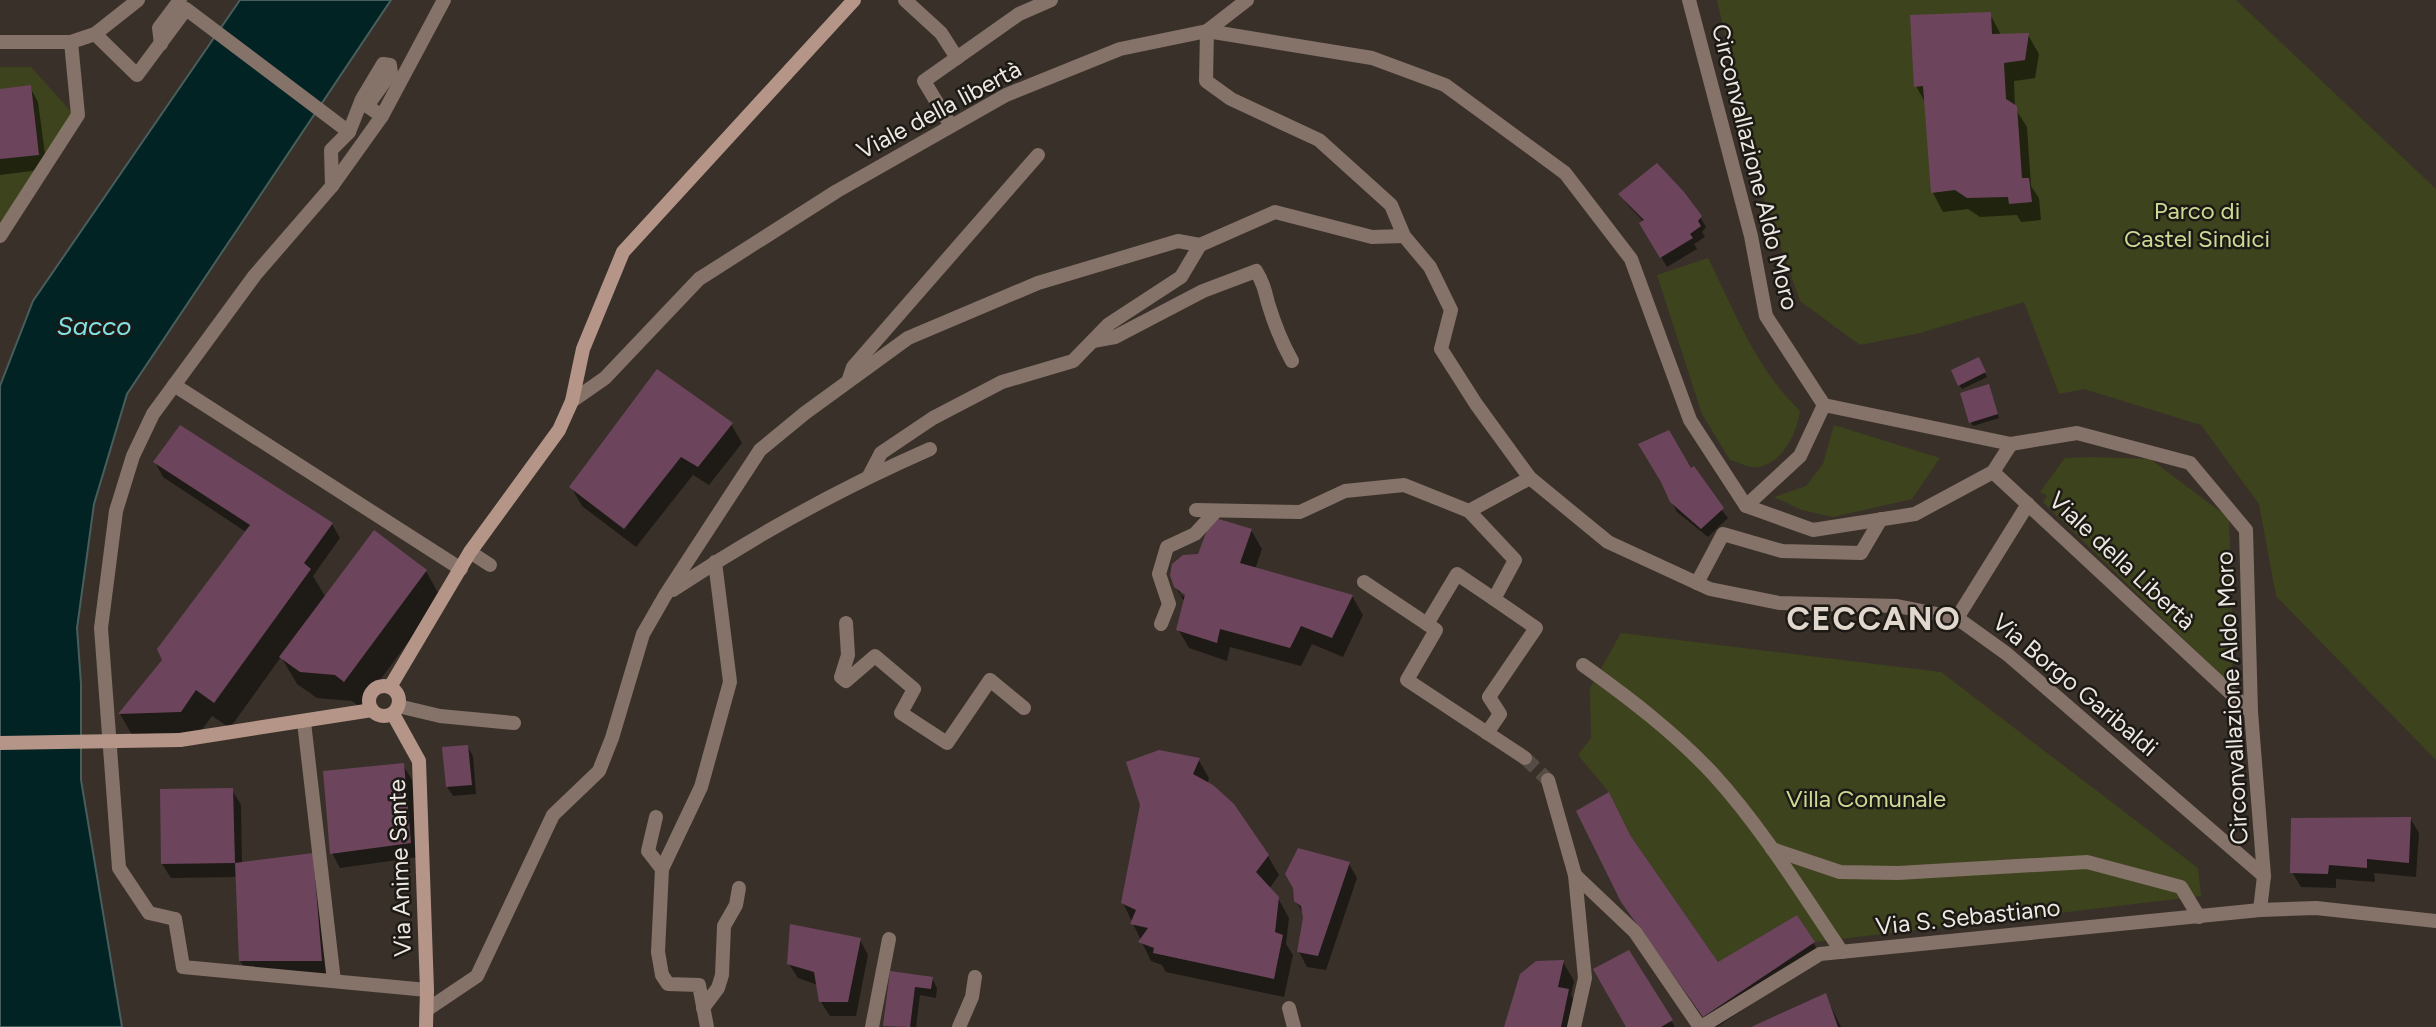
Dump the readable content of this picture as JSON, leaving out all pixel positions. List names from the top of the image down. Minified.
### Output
{"streets":{"main road":["Via Anime Sante"],"street":["Viale della libertà","Circonvallazione Aldo Moro","Viale della Libertà","Via Borgo Garibaldi","Via S. Sebastiano"]},"crossings":[["Viale della libertà","Viale della Libertà"],["Viale della libertà","Via Borgo Garibaldi"],["Circonvallazione Aldo Moro","Viale della Libertà"],["Circonvallazione Aldo Moro","Via Borgo Garibaldi"]],"districts":["CECCANO"],"water":["Sacco"],"parks":["Parco di Castel Sindici","Villa Comunale"]}
